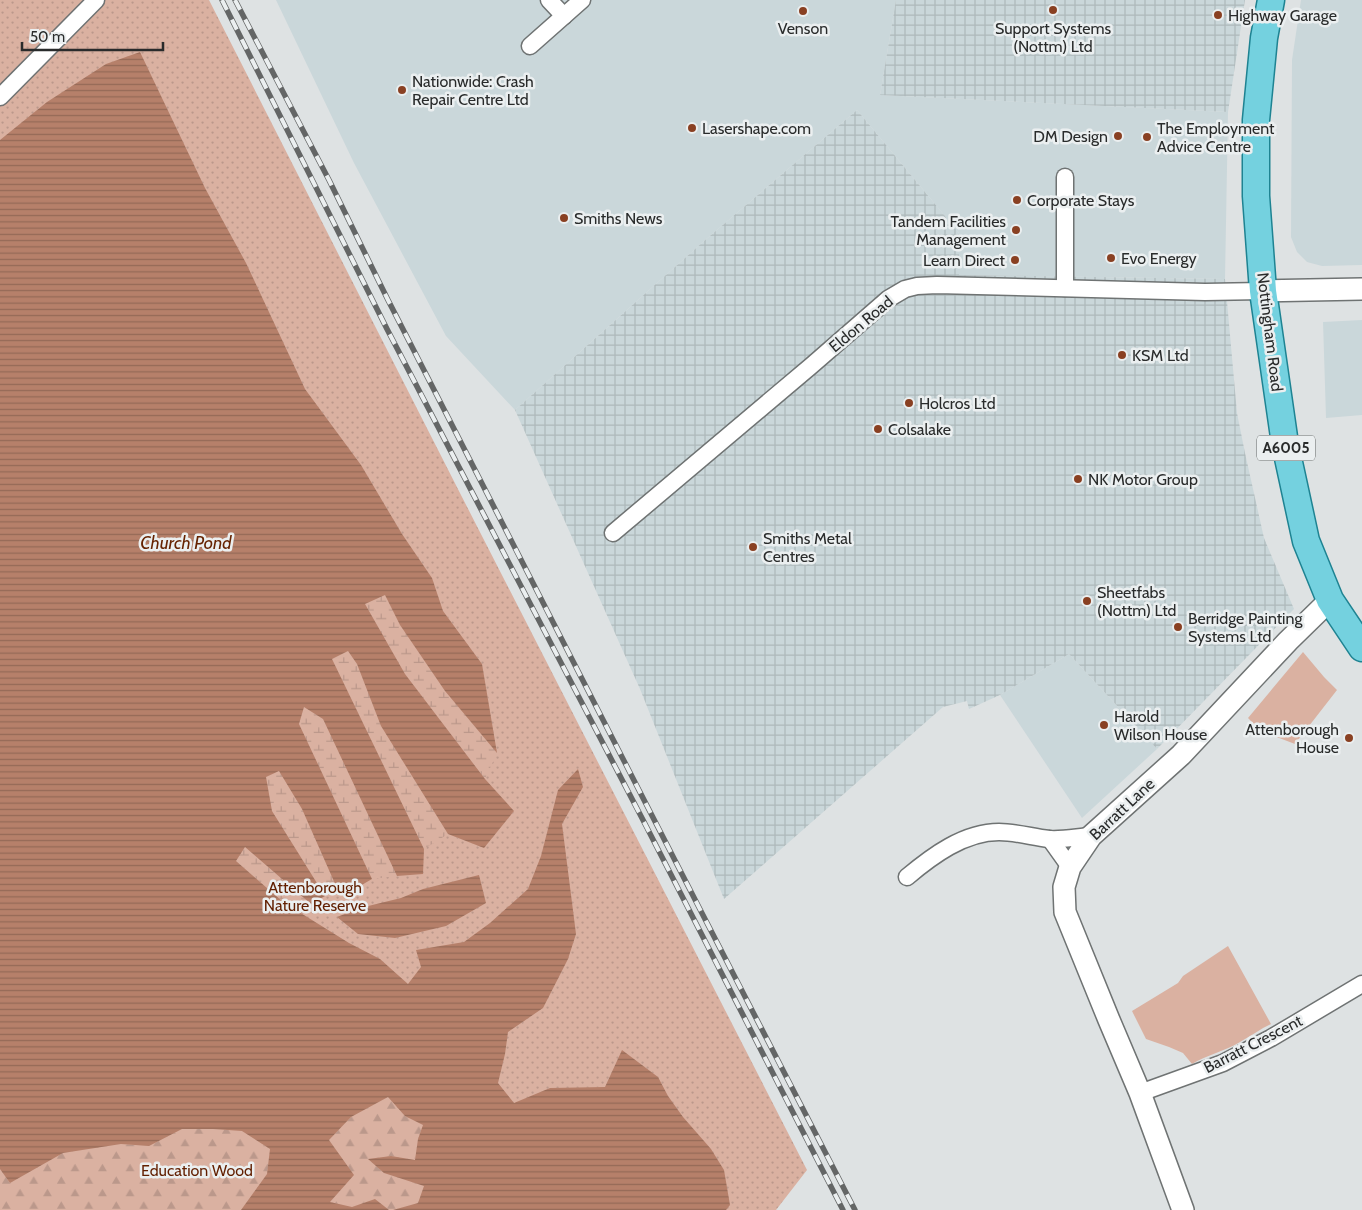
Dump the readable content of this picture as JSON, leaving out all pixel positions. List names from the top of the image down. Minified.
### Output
{"streets":{"main road":["Nottingham Road","A6005"],"street":["Eldon Road","Barratt Lane","Barratt Crescent"]},"crossings":[["Eldon Road","Nottingham Road"],["Nottingham Road","Barratt Lane"],["Barratt Lane","Barratt Crescent"]],"water":["Church Pond"],"parks":["Attenborough Nature Reserve","Education Wood"],"places":["Support Systems (Nottm) Ltd","Venson","Highway Garage","Nationwide: Crash Repair Centre Ltd","Lasershape.com","DM Design","The Employment Advice Centre","Corporate Stays","Smiths News","Tandem Facilities Management","Evo Energy","Learn Direct","KSM Ltd","Holcros Ltd","Colsalake","NK Motor Group","Smiths Metal Centres","Sheetfabs (Nottm) Ltd","Berridge Painting Systems Ltd","Harold Wilson House","Attenborough House"],"scale_bar":"50 m"}
